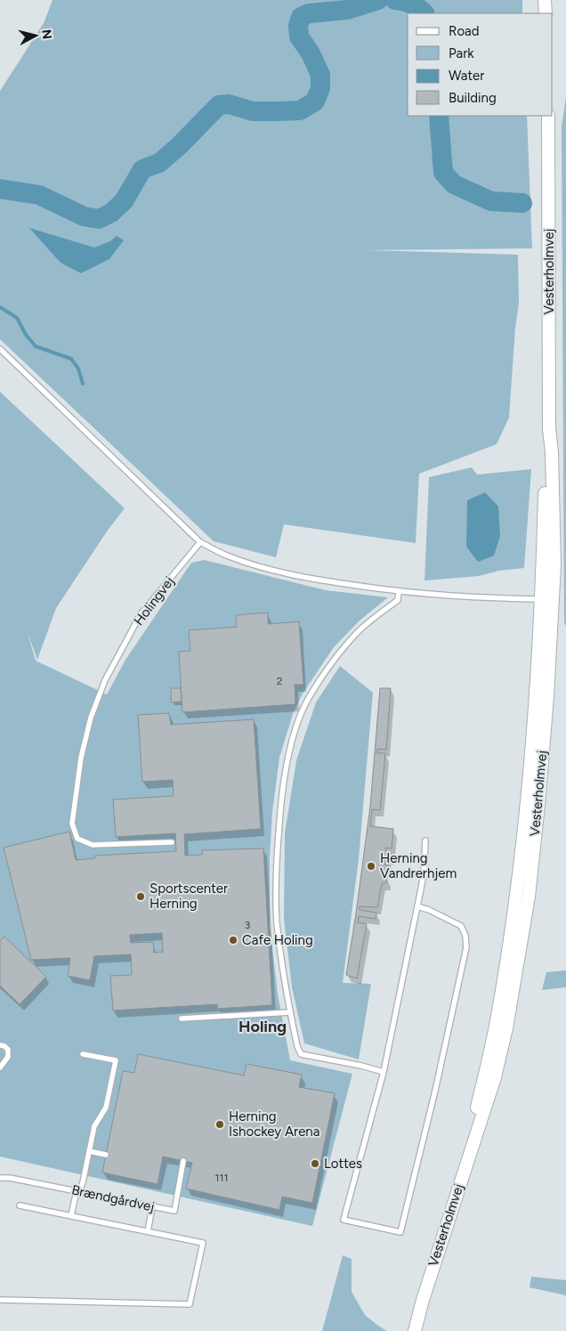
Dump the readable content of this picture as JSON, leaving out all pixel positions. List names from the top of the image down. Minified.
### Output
{"streets":{"street":["Vesterholmvej"],"lane":["Holingvej","Brændgårdvej"]},"districts":["Holing"],"places":["Herning Vandrerhjem","Sportscenter Herning","Cafe Holing","Herning Ishockey Arena","Lottes"],"house_numbers":["2","3","111"],"legend":["Road","Park","Water","Building"],"north":"right"}
